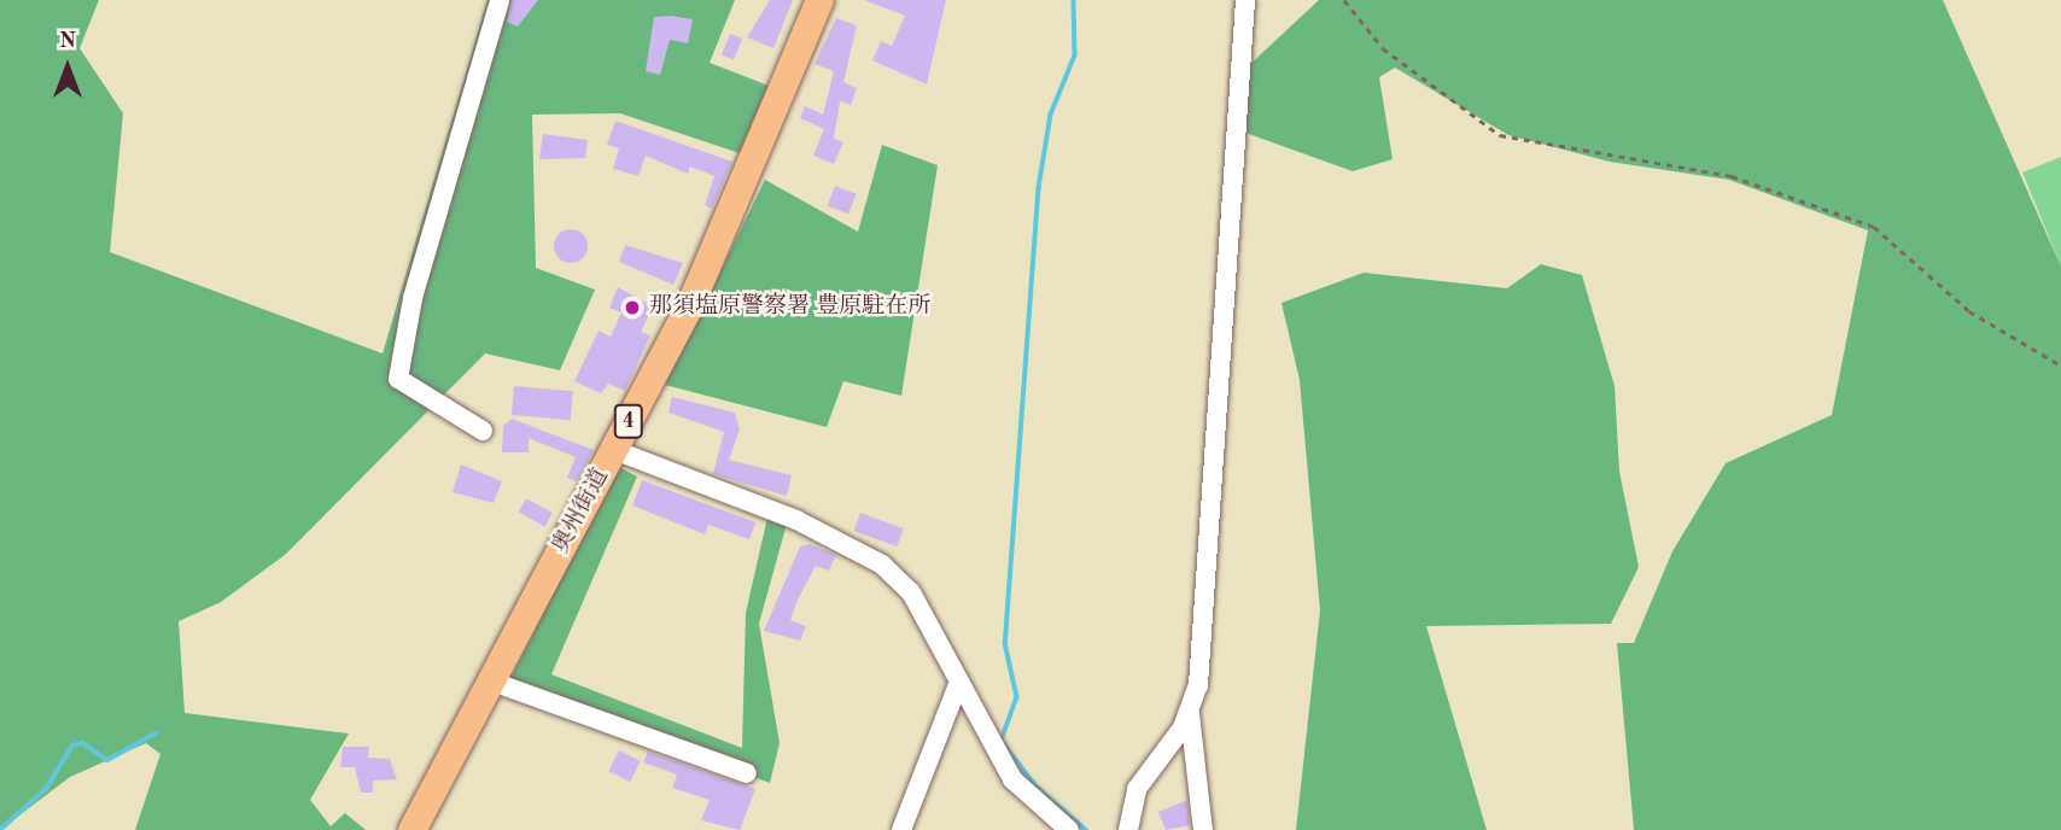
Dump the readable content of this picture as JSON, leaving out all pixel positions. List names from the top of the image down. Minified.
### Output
{"streets":{"highway":["4","奥州街道"]},"places":["那須塩原警察署 豊原駐在所"],"north":"top"}
